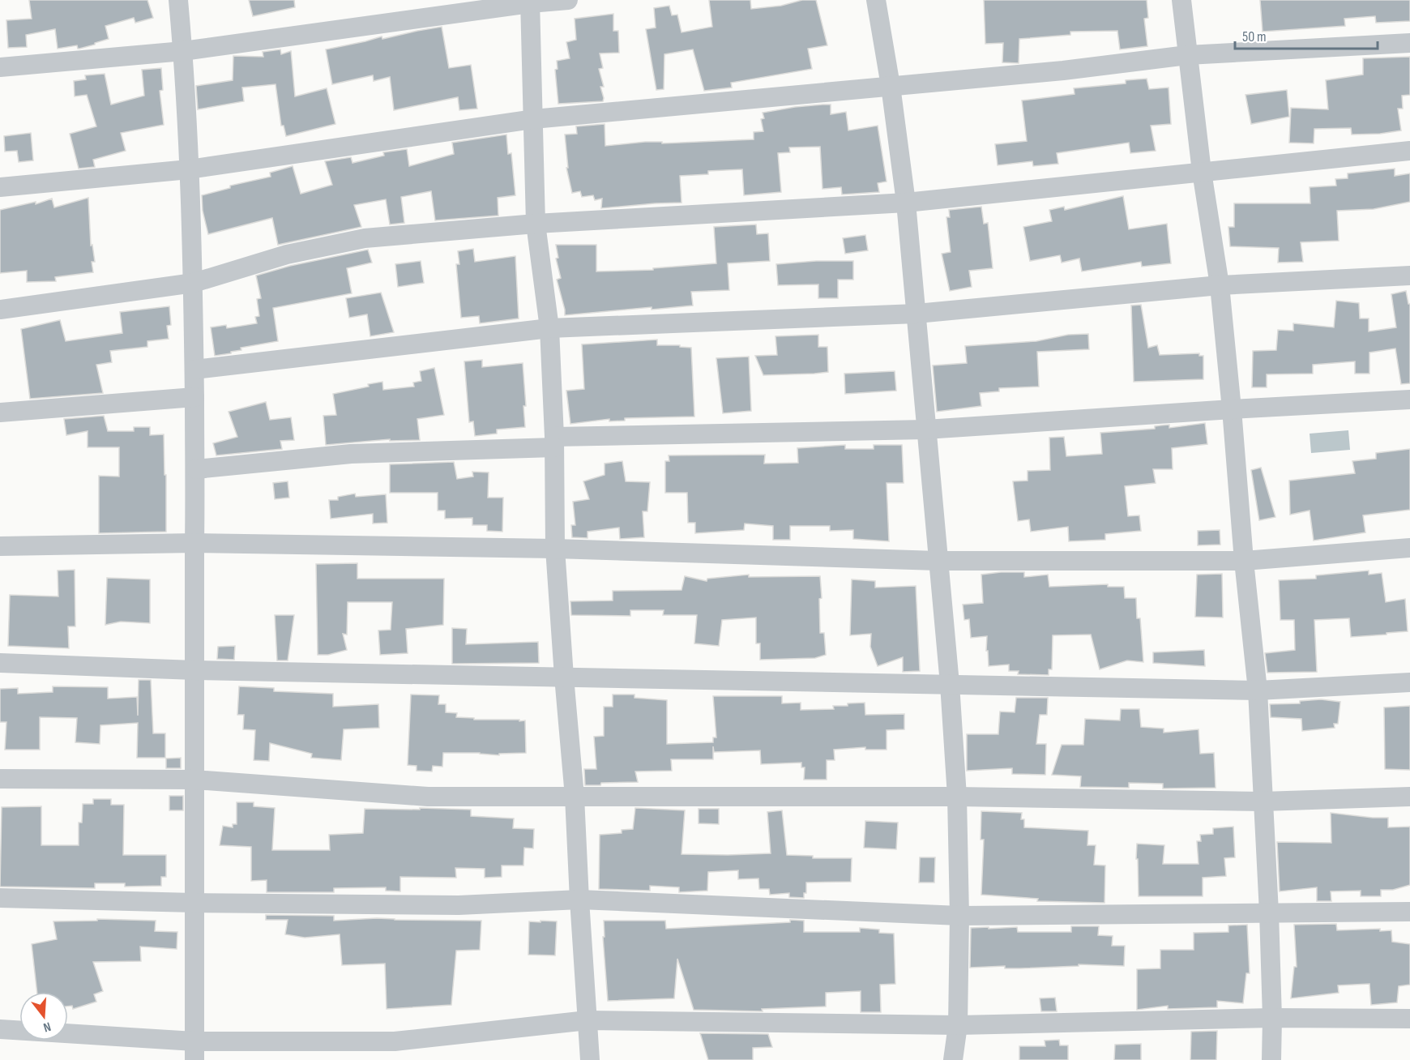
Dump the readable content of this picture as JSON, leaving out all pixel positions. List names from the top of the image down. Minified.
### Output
{"scale_bar":"50 m","north":"bottom"}
